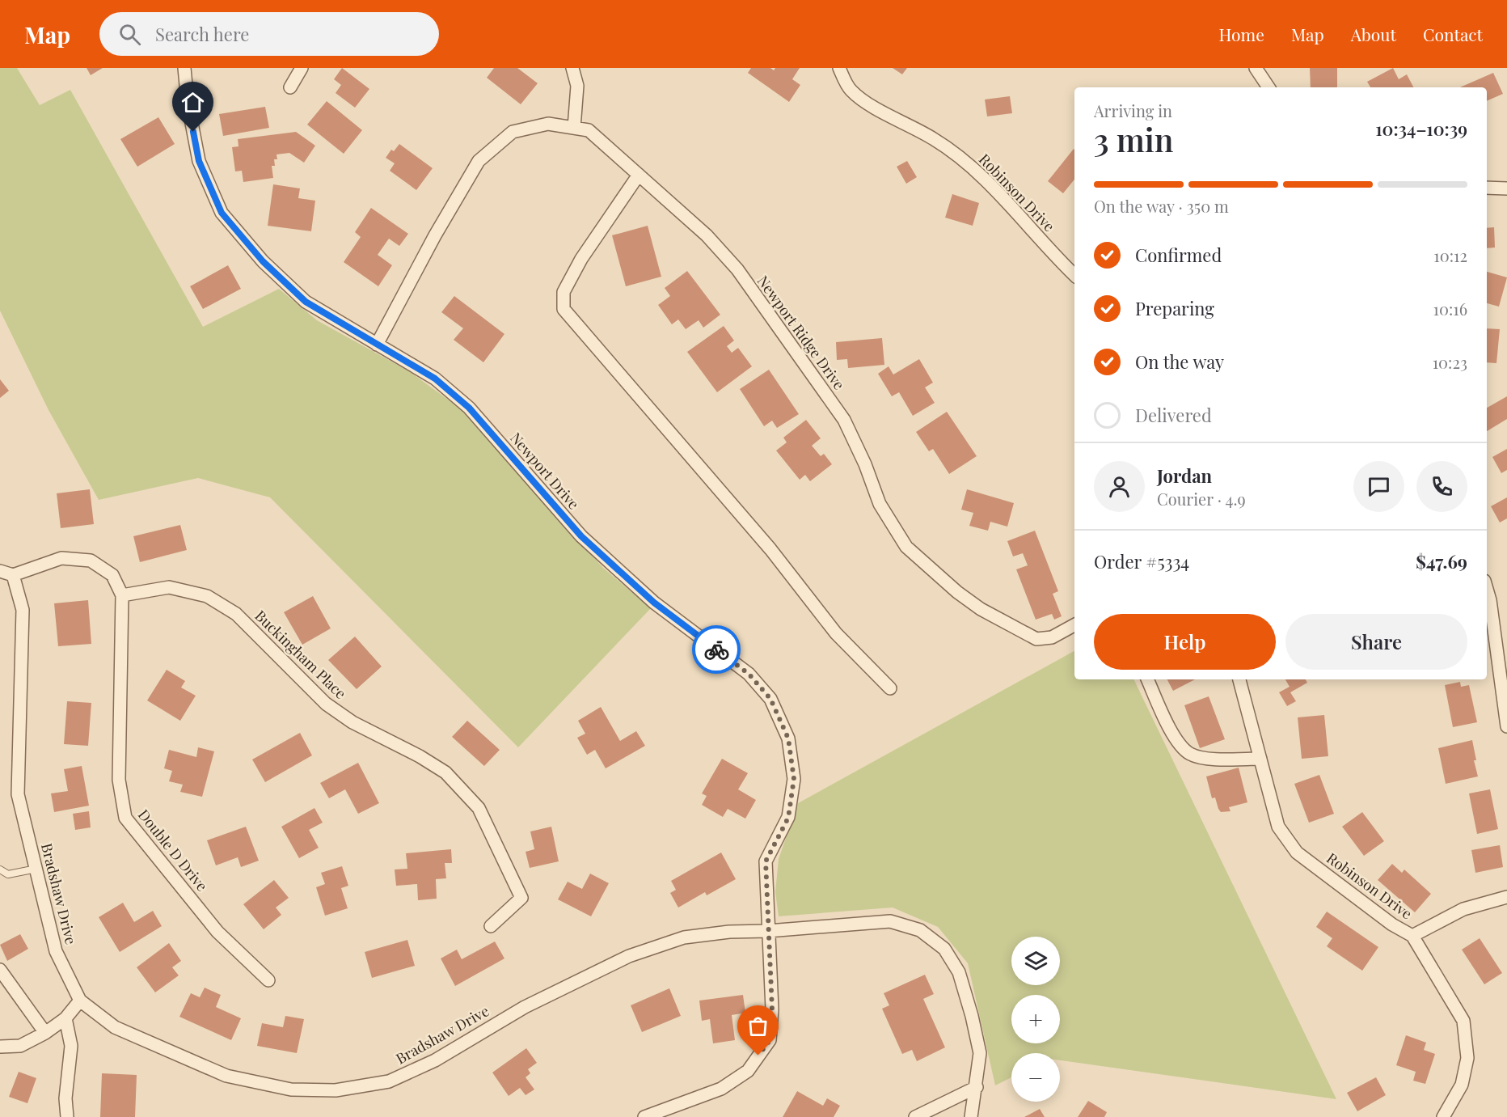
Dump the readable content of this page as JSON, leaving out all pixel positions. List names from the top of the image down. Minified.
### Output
{"streets":{"street":["Robinson Drive","Newport Ridge Drive","Newport Drive","Buckingham Place","Double D Drive","Bradshaw Drive"]},"crossings":[["Newport Ridge Drive","Newport Drive"],["Newport Drive","Bradshaw Drive"],["Buckingham Place","Double D Drive"]],"page":{"header":"Map","search":"Search here","nav":["Home","Map","About","Contact"],"heading":["3 min","Arriving in","10:34–10:39"],"panel":["Jordan","Courier · 4.9","Order #5334","$47.69"],"bar":"On the way · 350 m","list":[["Confirmed","10:12"],["Preparing","10:16"],["On the way","10:23"],"Delivered"],"buttons":["Help","Share"],"map_buttons":["+","−"]}}
